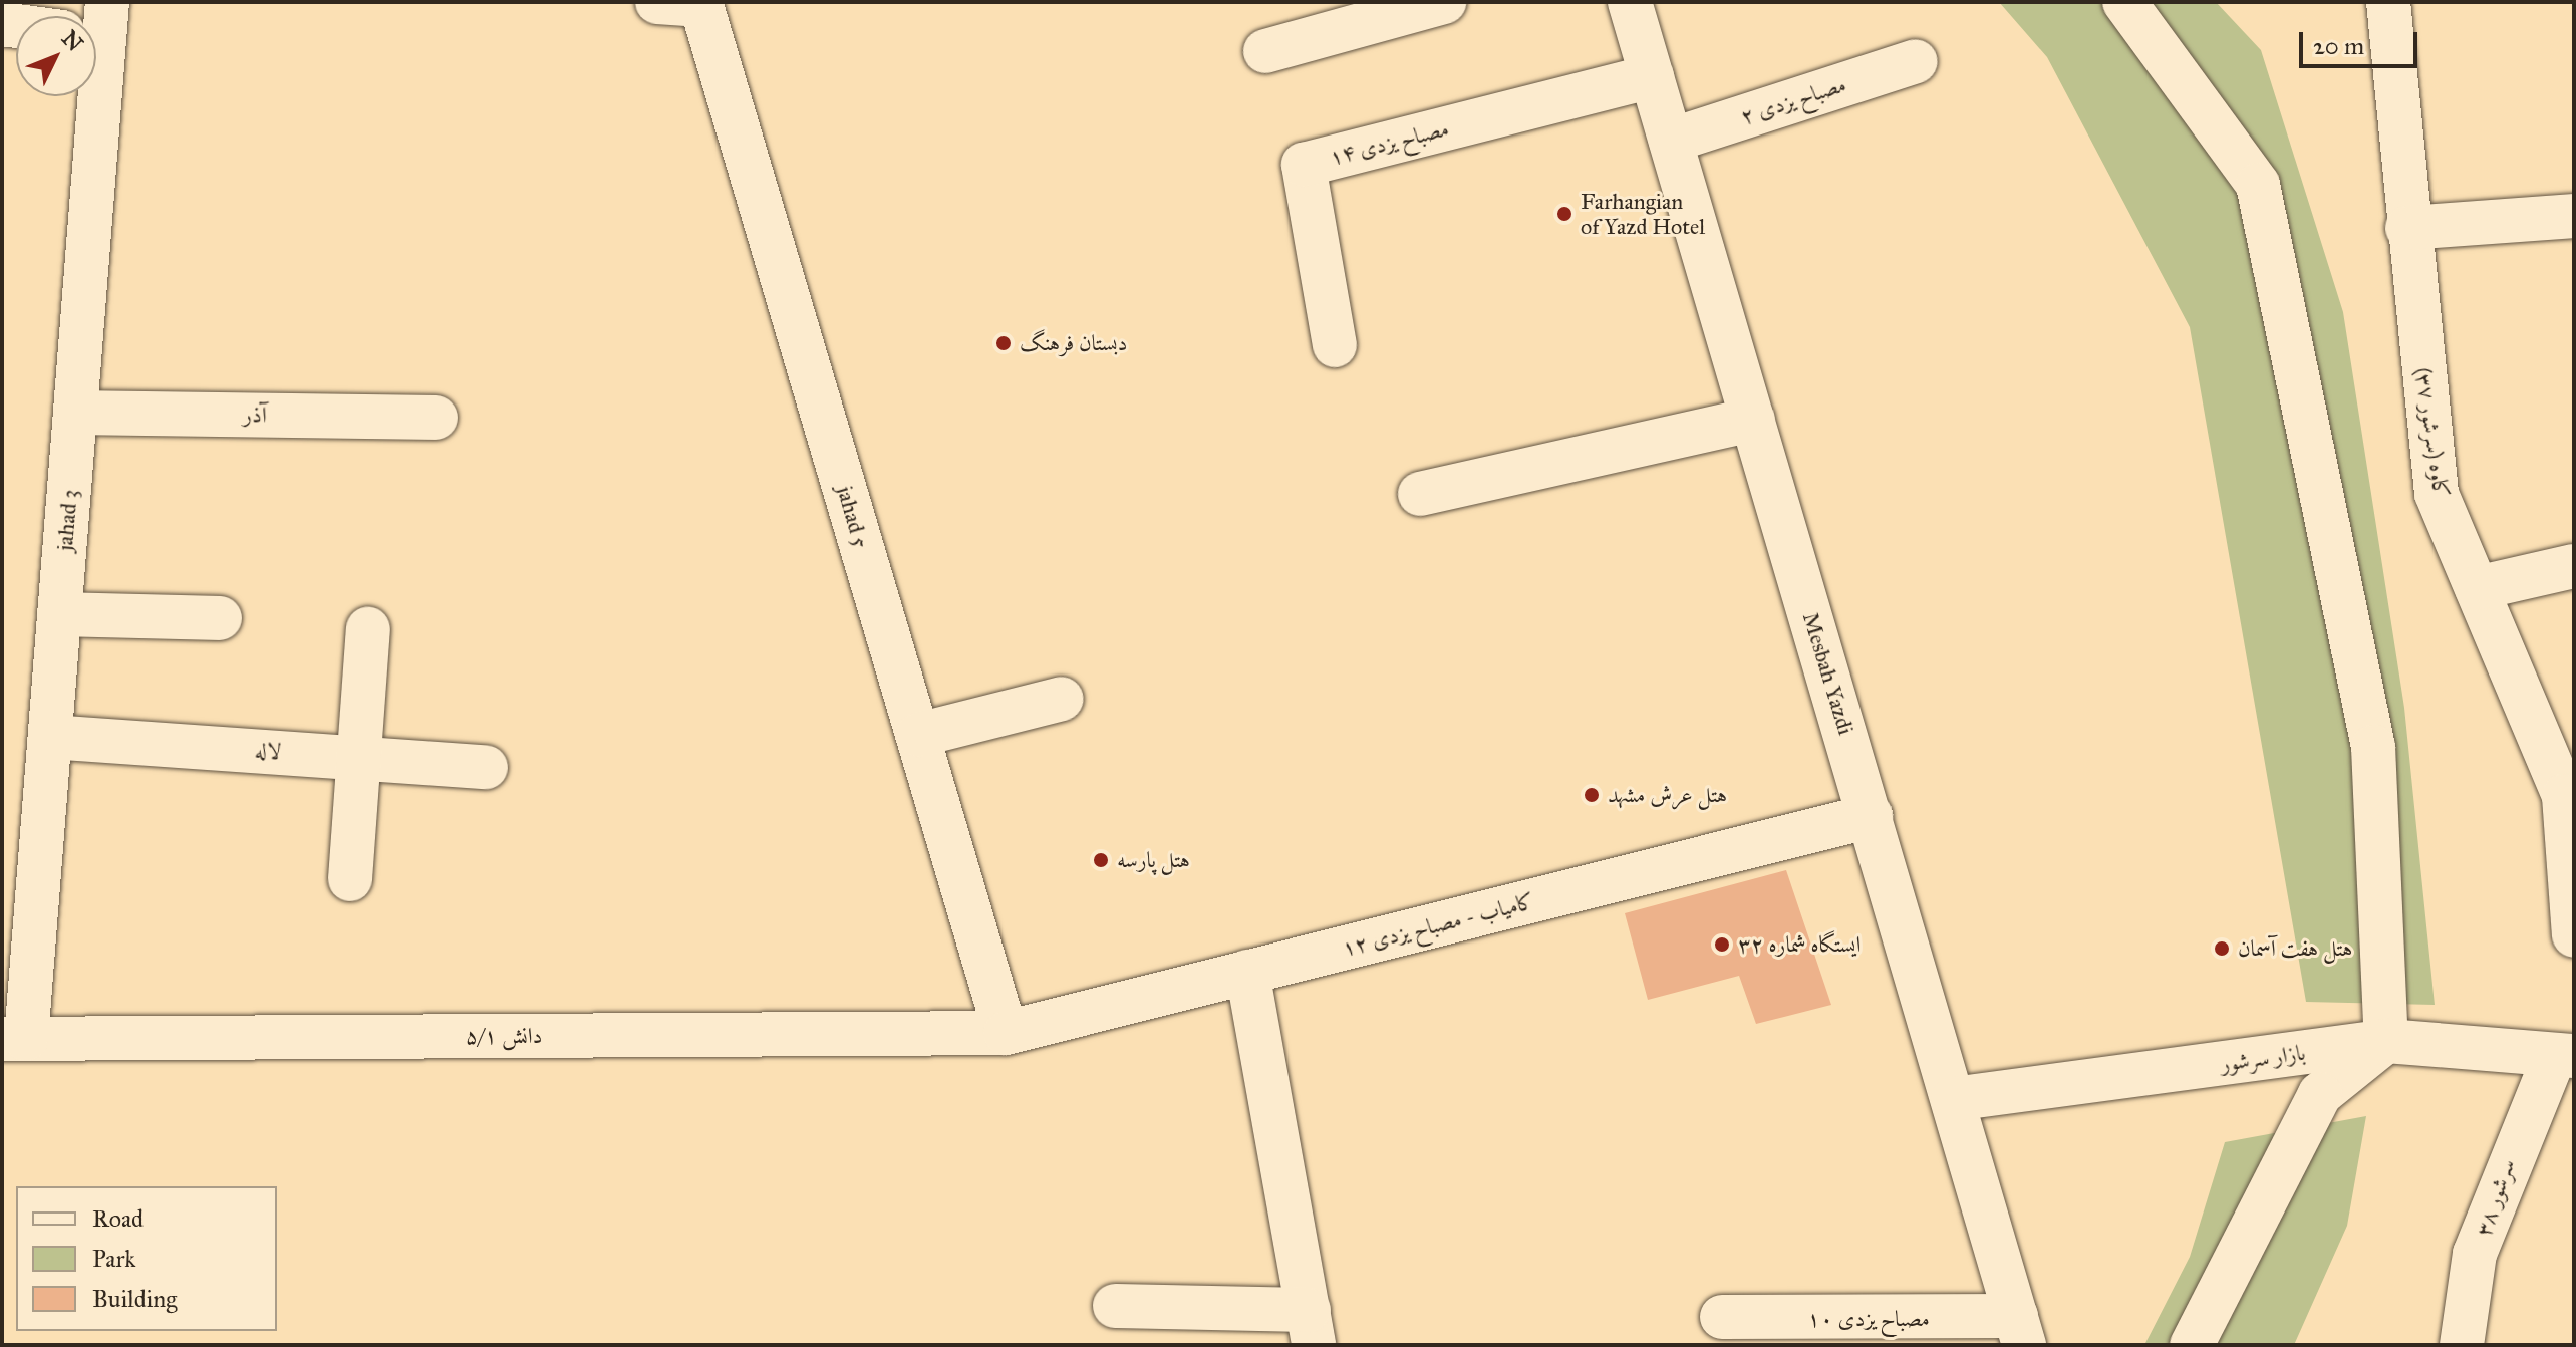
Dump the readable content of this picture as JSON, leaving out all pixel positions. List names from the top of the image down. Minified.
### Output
{"streets":{"street":["مصباح یزدی ۲","مصباح یزدی ۱۴","آذر","کاوه (سرشور ۳۷)","jahad 5","jahad 3","Mesbah Yazdi","لاله","کامیاب - مصباح یزدی ۱۲","دانش ۵/۱","بازار سرشور","سرشور ۳۸","مصباح یزدی ۱۰"]},"crossings":[["مصباح یزدی ۲","Mesbah Yazdi"],["مصباح یزدی ۱۴","Mesbah Yazdi"],["آذر","jahad 3"],["jahad 5","کامیاب - مصباح یزدی ۱۲"],["jahad 5","دانش ۵/۱"],["jahad 3","لاله"],["jahad 3","دانش ۵/۱"],["Mesbah Yazdi","کامیاب - مصباح یزدی ۱۲"],["Mesbah Yazdi","بازار سرشور"],["Mesbah Yazdi","مصباح یزدی ۱۰"],["کامیاب - مصباح یزدی ۱۲","دانش ۵/۱"],["بازار سرشور","سرشور ۳۸"]],"places":["Farhangian of Yazd Hotel","دبستان فرهنگ","هتل عرش مشهد","هتل پارسه","ایستگاه شماره ۳۲","هتل هفت آسمان"],"legend":["Road","Park","Building"],"scale_bar":"20 m","north":"top right"}
